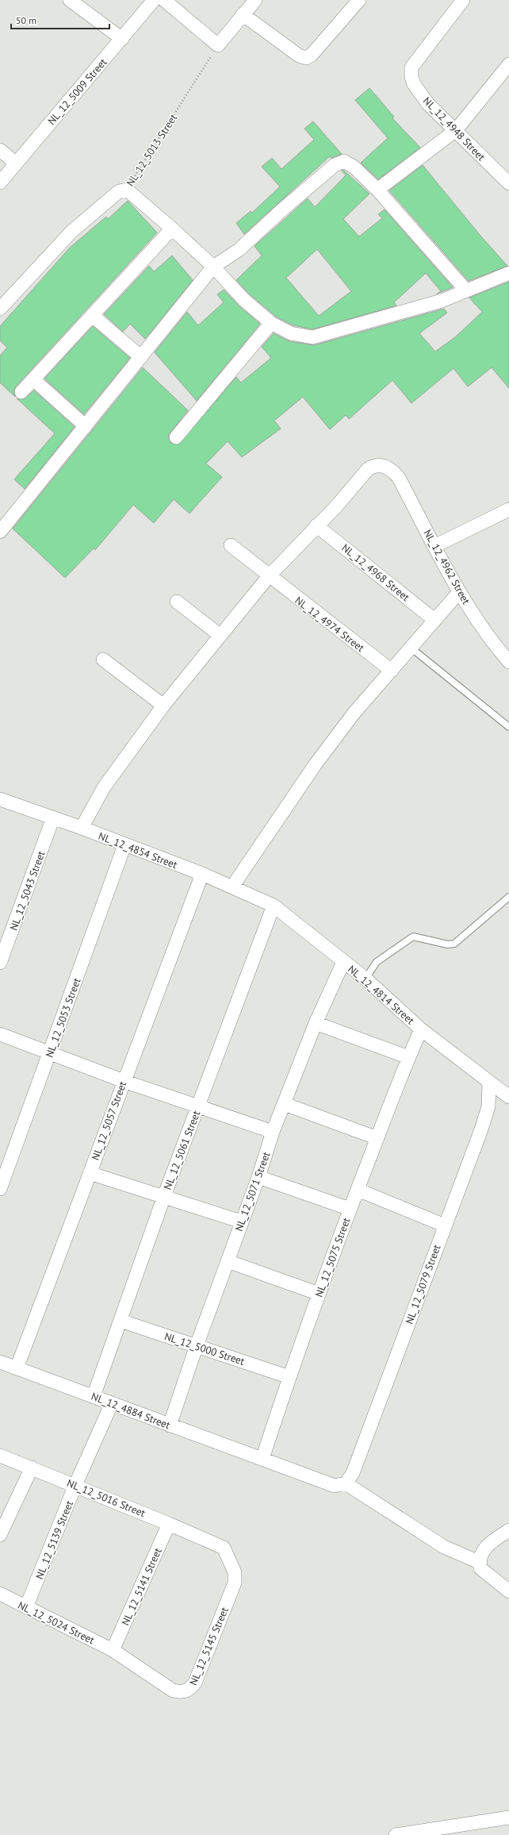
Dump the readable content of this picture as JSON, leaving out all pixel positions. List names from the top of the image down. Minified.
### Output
{"streets":{"street":["NL_12_5009 Street","NL_12_4948 Street","NL_12_5013 Street","NL_12_4962 Street","NL_12_4968 Street","NL_12_4974 Street","NL_12_4854 Street","NL_12_5043 Street","NL_12_4814 Street","NL_12_5053 Street","NL_12_5057 Street","NL_12_5061 Street","NL_12_5071 Street","NL_12_5075 Street","NL_12_5079 Street","NL_12_5000 Street","NL_12_4884 Street","NL_12_5016 Street","NL_12_5139 Street","NL_12_5141 Street","NL_12_5024 Street","NL_12_5145 Street"]},"crossings":[["NL_12_4962 Street","NL_12_4968 Street"],["NL_12_4854 Street","NL_12_5043 Street"],["NL_12_4854 Street","NL_12_4814 Street"],["NL_12_4854 Street","NL_12_5053 Street"],["NL_12_4854 Street","NL_12_5057 Street"],["NL_12_4854 Street","NL_12_5061 Street"],["NL_12_4814 Street","NL_12_5061 Street"],["NL_12_4814 Street","NL_12_5071 Street"],["NL_12_4814 Street","NL_12_5075 Street"],["NL_12_4814 Street","NL_12_5079 Street"],["NL_12_5057 Street","NL_12_4884 Street"],["NL_12_5061 Street","NL_12_5000 Street"],["NL_12_5061 Street","NL_12_4884 Street"],["NL_12_5071 Street","NL_12_5000 Street"],["NL_12_5071 Street","NL_12_4884 Street"],["NL_12_5075 Street","NL_12_5000 Street"],["NL_12_5075 Street","NL_12_4884 Street"],["NL_12_5079 Street","NL_12_4884 Street"],["NL_12_4884 Street","NL_12_5139 Street"],["NL_12_5016 Street","NL_12_5139 Street"],["NL_12_5016 Street","NL_12_5141 Street"],["NL_12_5016 Street","NL_12_5145 Street"],["NL_12_5139 Street","NL_12_5024 Street"],["NL_12_5141 Street","NL_12_5024 Street"],["NL_12_5141 Street","NL_12_5145 Street"],["NL_12_5024 Street","NL_12_5145 Street"]],"scale_bar":"50 m"}
